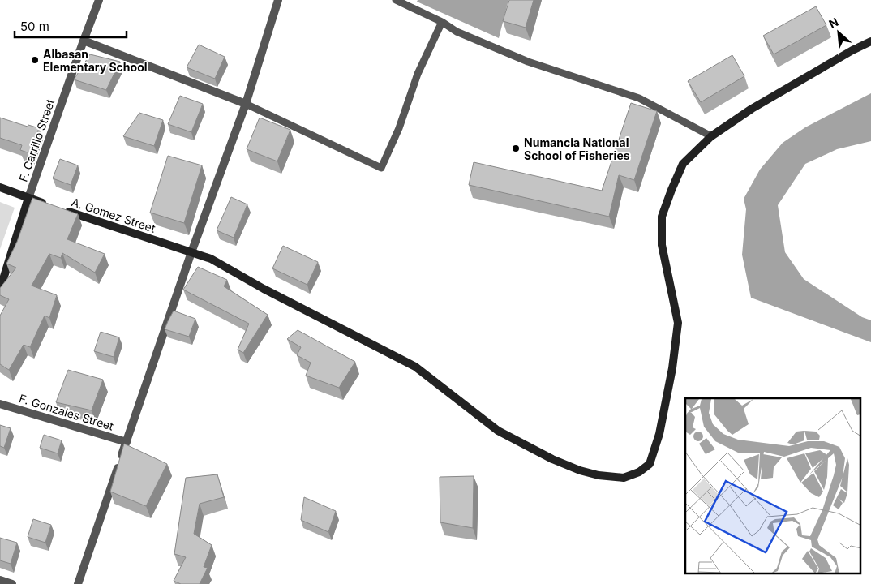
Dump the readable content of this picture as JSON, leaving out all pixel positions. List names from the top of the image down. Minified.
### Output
{"streets":{"street":["F. Carrillo Street","A. Gomez Street","F. Gonzales Street"]},"crossings":[["F. Carrillo Street","A. Gomez Street"]],"places":["Albasan Elementary School","Numancia National School of Fisheries"],"scale_bar":"50 m","north":"top left"}
